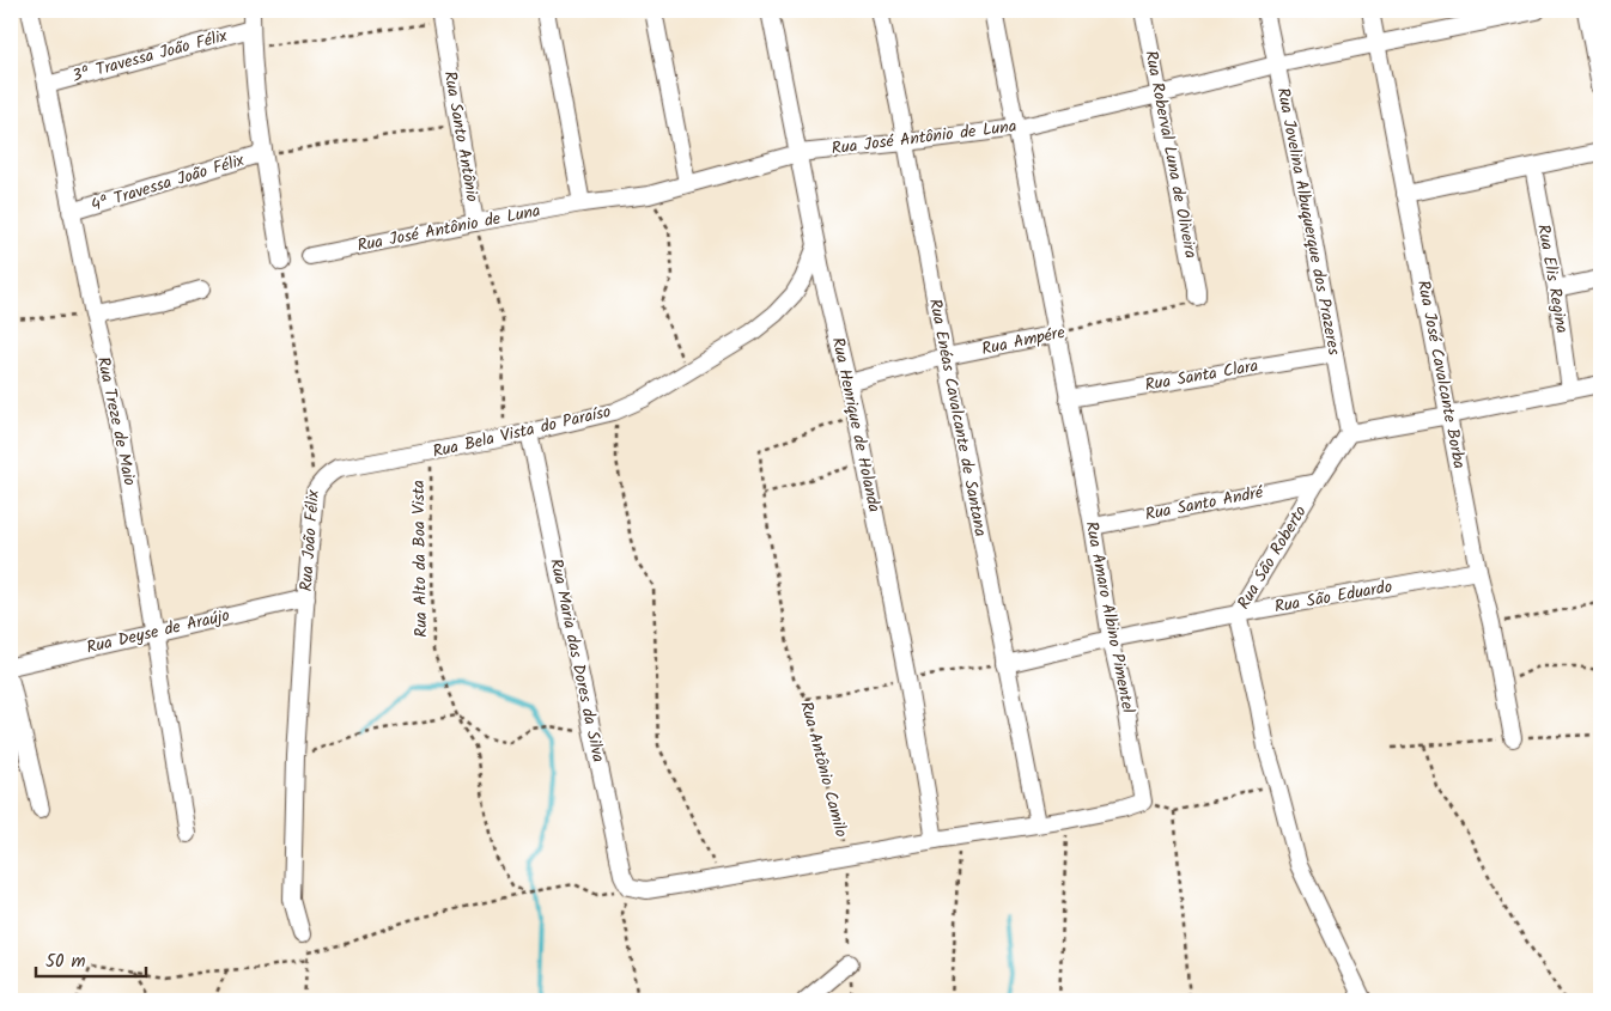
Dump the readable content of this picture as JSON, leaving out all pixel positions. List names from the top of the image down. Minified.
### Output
{"streets":{"street":["3ª Travessa João Félix","Rua Santo Antônio","Rua José Antônio de Luna","Rua Roberval Luna de Oliveira","4ª Travessa João Félix","Rua Jovelina Albuquerque dos Prazeres","Rua Elis Regina","Rua Ampére","Rua José Cavalcante Borba","Rua Santa Clara","Rua Enéas Cavalcante de Santana","Rua Treze de Maio","Rua Henrique de Holanda","Rua Bela Vista do Paraíso","Rua Santo André","Rua João Félix","Rua São Roberto","Rua São Eduardo","Rua Amaro Albino Pimentel","Rua Deyse de Araújo","Rua Maria das Dores da Silva"],"path":["Rua Alto da Boa Vista","Rua Antônio Camilo"]},"crossings":[["3ª Travessa João Félix","Rua Treze de Maio"],["Rua Santo Antônio","Rua José Antônio de Luna"],["Rua Santo Antônio","Rua Bela Vista do Paraíso"],["Rua José Antônio de Luna","Rua Roberval Luna de Oliveira"],["Rua José Antônio de Luna","Rua Jovelina Albuquerque dos Prazeres"],["Rua José Antônio de Luna","Rua José Cavalcante Borba"],["Rua José Antônio de Luna","Rua Enéas Cavalcante de Santana"],["Rua José Antônio de Luna","Rua Henrique de Holanda"],["Rua José Antônio de Luna","Rua Amaro Albino Pimentel"],["Rua Roberval Luna de Oliveira","Rua Ampére"],["4ª Travessa João Félix","Rua Treze de Maio"],["Rua Jovelina Albuquerque dos Prazeres","Rua Santa Clara"],["Rua Jovelina Albuquerque dos Prazeres","Rua São Roberto"],["Rua Ampére","Rua Enéas Cavalcante de Santana"],["Rua Ampére","Rua Henrique de Holanda"],["Rua Ampére","Rua Amaro Albino Pimentel"],["Rua José Cavalcante Borba","Rua São Eduardo"],["Rua Santa Clara","Rua Amaro Albino Pimentel"],["Rua Enéas Cavalcante de Santana","Rua São Eduardo"],["Rua Treze de Maio","Rua Deyse de Araújo"],["Rua Henrique de Holanda","Rua Bela Vista do Paraíso"],["Rua Henrique de Holanda","Rua Antônio Camilo"],["Rua Bela Vista do Paraíso","Rua João Félix"],["Rua Bela Vista do Paraíso","Rua Alto da Boa Vista"],["Rua Bela Vista do Paraíso","Rua Maria das Dores da Silva"],["Rua Santo André","Rua São Roberto"],["Rua Santo André","Rua Amaro Albino Pimentel"],["Rua João Félix","Rua Deyse de Araújo"],["Rua São Roberto","Rua São Eduardo"],["Rua São Eduardo","Rua Amaro Albino Pimentel"]],"scale_bar":"50 m"}
